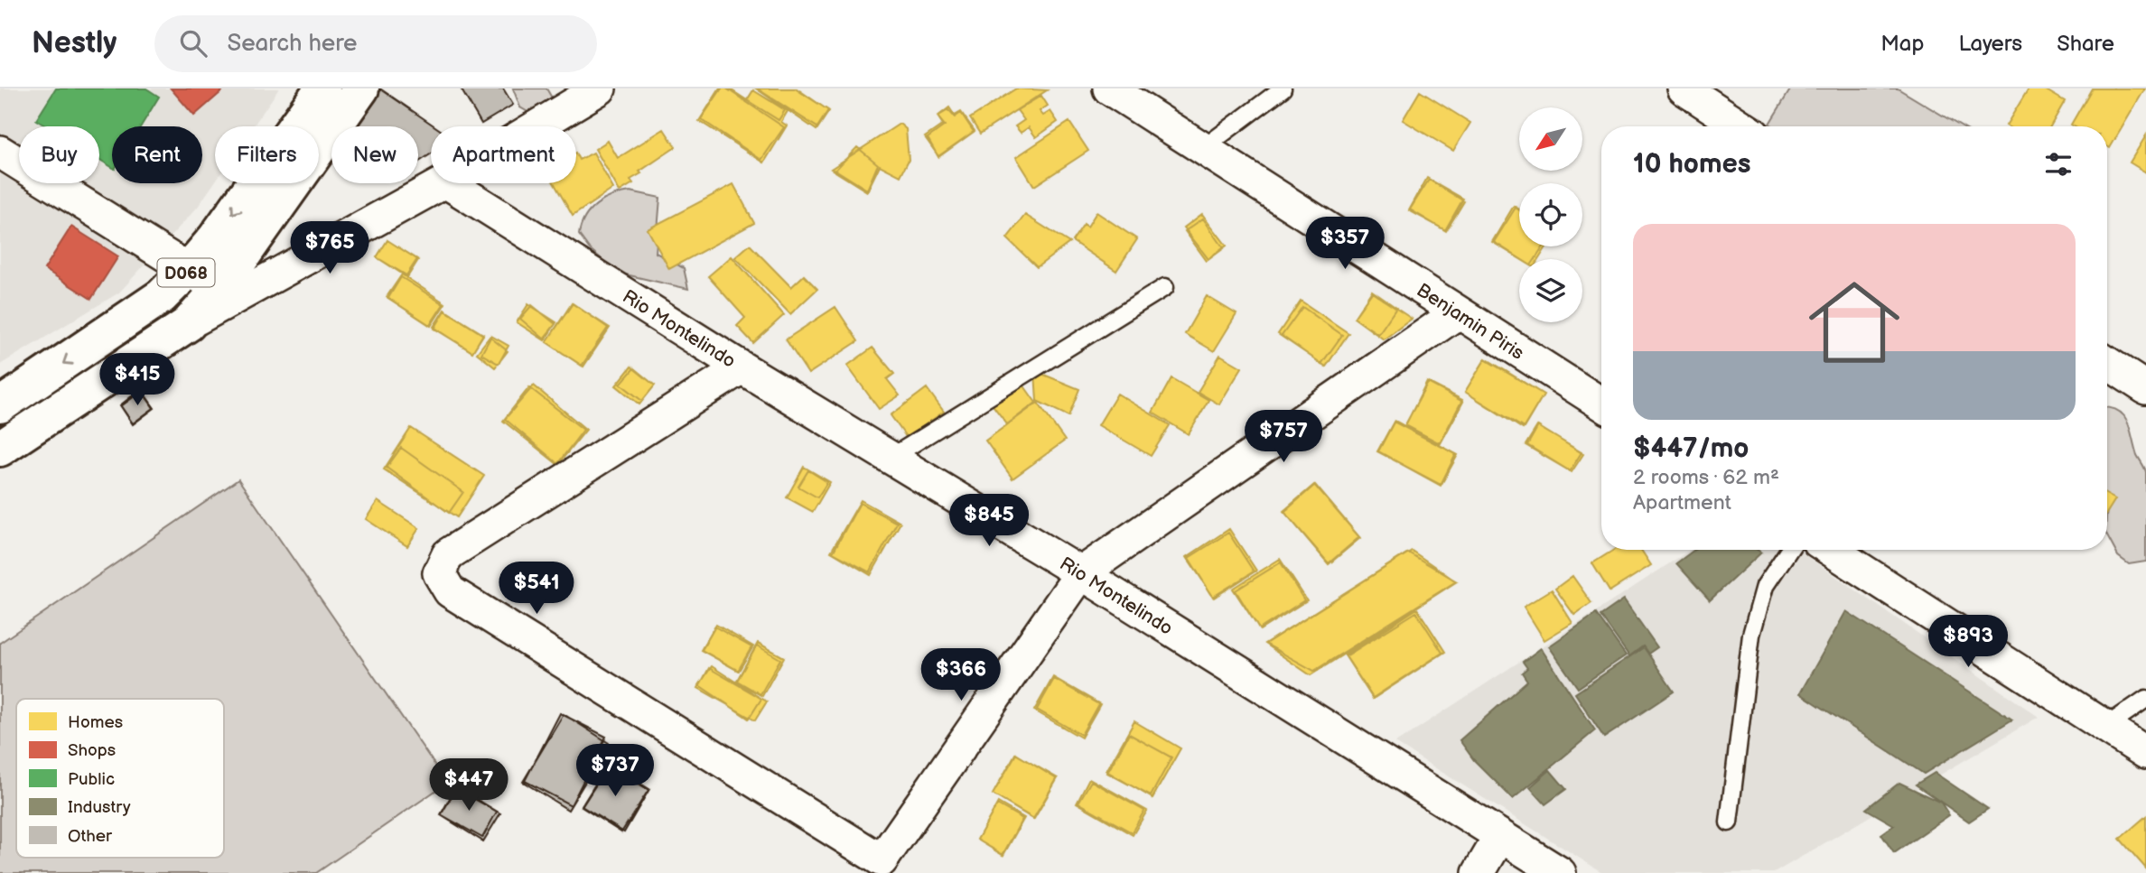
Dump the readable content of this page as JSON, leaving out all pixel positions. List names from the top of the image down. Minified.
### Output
{"streets":{"main road":["D068"],"street":["Benjamin Piris","Rio Montelindo"]},"legend":["Homes","Shops","Public","Industry","Other"],"north":"bottom left","page":{"header":"Nestly","search":"Search here","nav":["Map","Layers","Share"],"chip":["Buy","Rent","Filters","New","Apartment"],"heading":"10 homes","list":[{"name":"$447/mo","note":"2 rooms · 62 m² · Apartment"}],"price":["$357","$765","$415","$757","$845","$541","$893","$366","$737","$447"]}}
